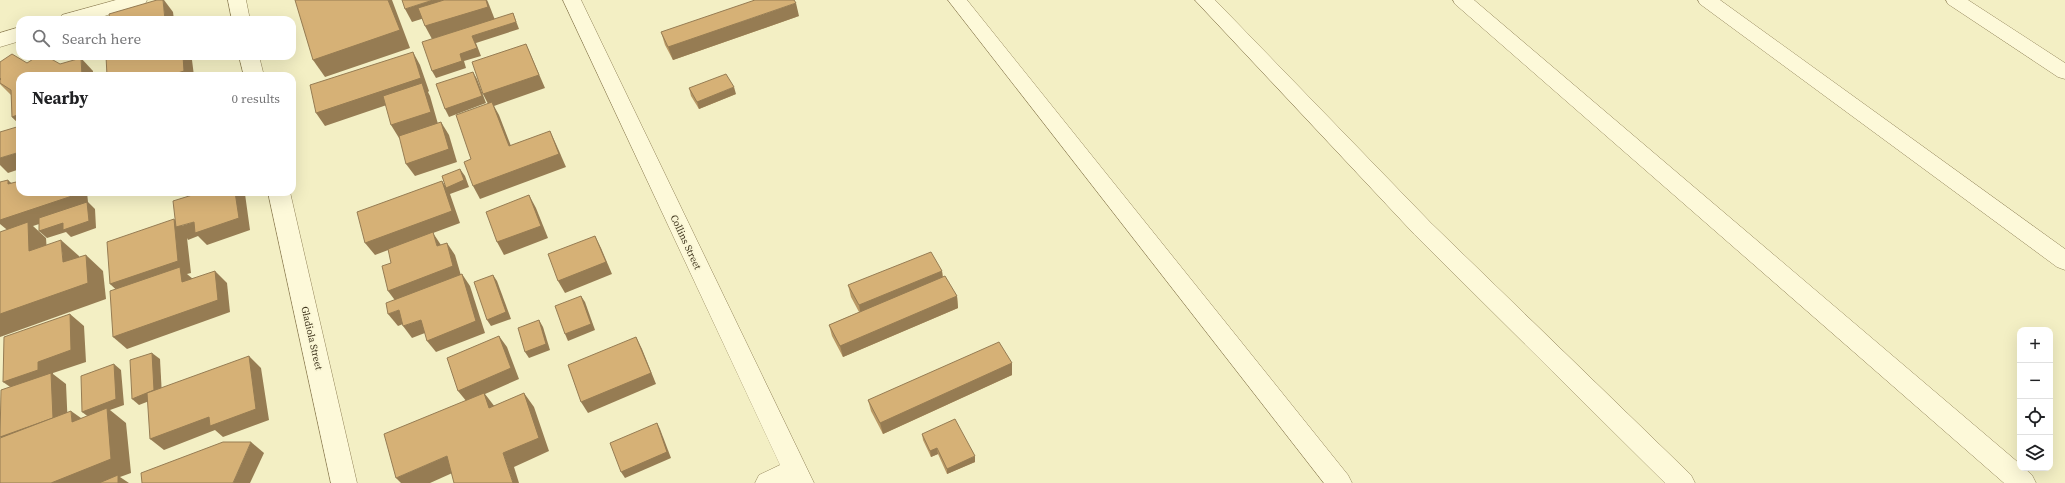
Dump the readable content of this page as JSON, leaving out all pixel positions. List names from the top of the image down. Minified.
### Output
{"streets":{"street":["Collins Street","Gladiola Street"]},"page":{"search":"Search here","heading":["Nearby","0 results"],"map_buttons":["+","−"]}}
